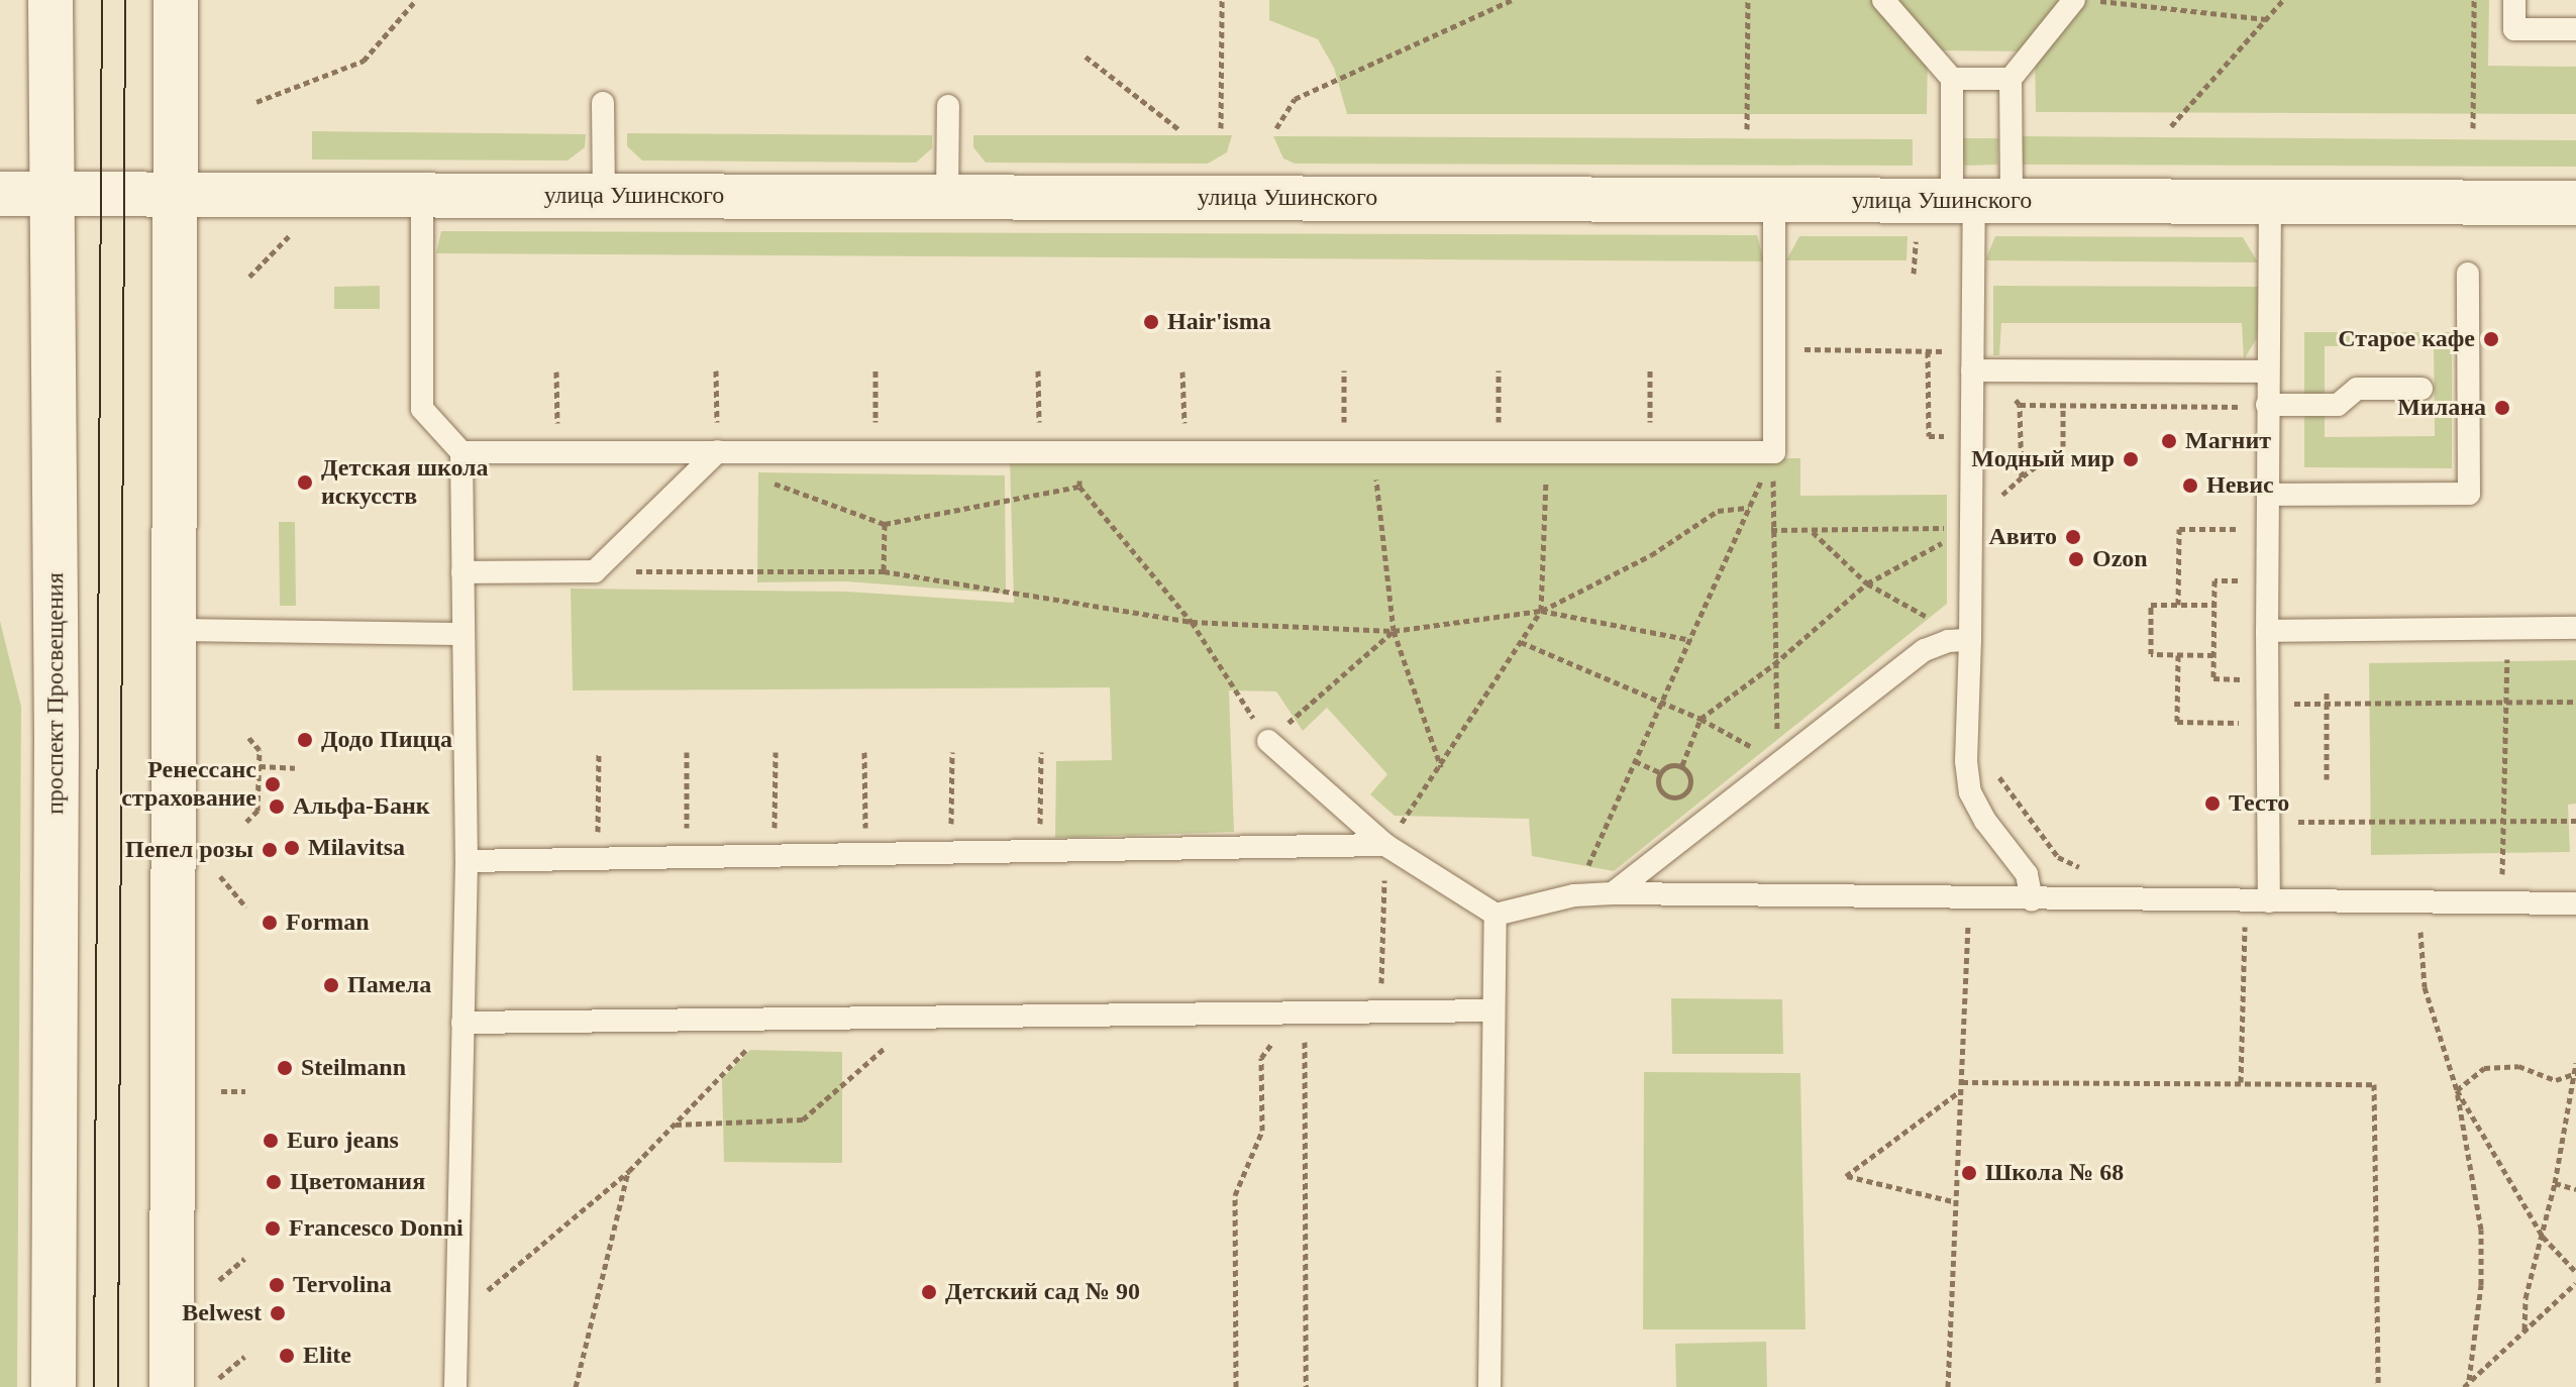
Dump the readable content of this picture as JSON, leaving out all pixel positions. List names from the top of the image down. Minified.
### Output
{"streets":{"main road":["улица Ушинского","проспект Просвещения"]},"crossings":[["улица Ушинского","проспект Просвещения"]],"places":["Hair'isma","Старое кафе","Милана","Магнит","Модный мир","Детская школа искусств","Невис","Авито","Ozon","Додо Пицца","Ренессанс страхование","Тесто","Альфа-Банк","Milavitsa","Пепел розы","Forman","Памела","Steilmann","Euro jeans","Школа № 68","Цветомания","Francesco Donni","Tervolina","Детский сад № 90","Belwest","Elite"]}
